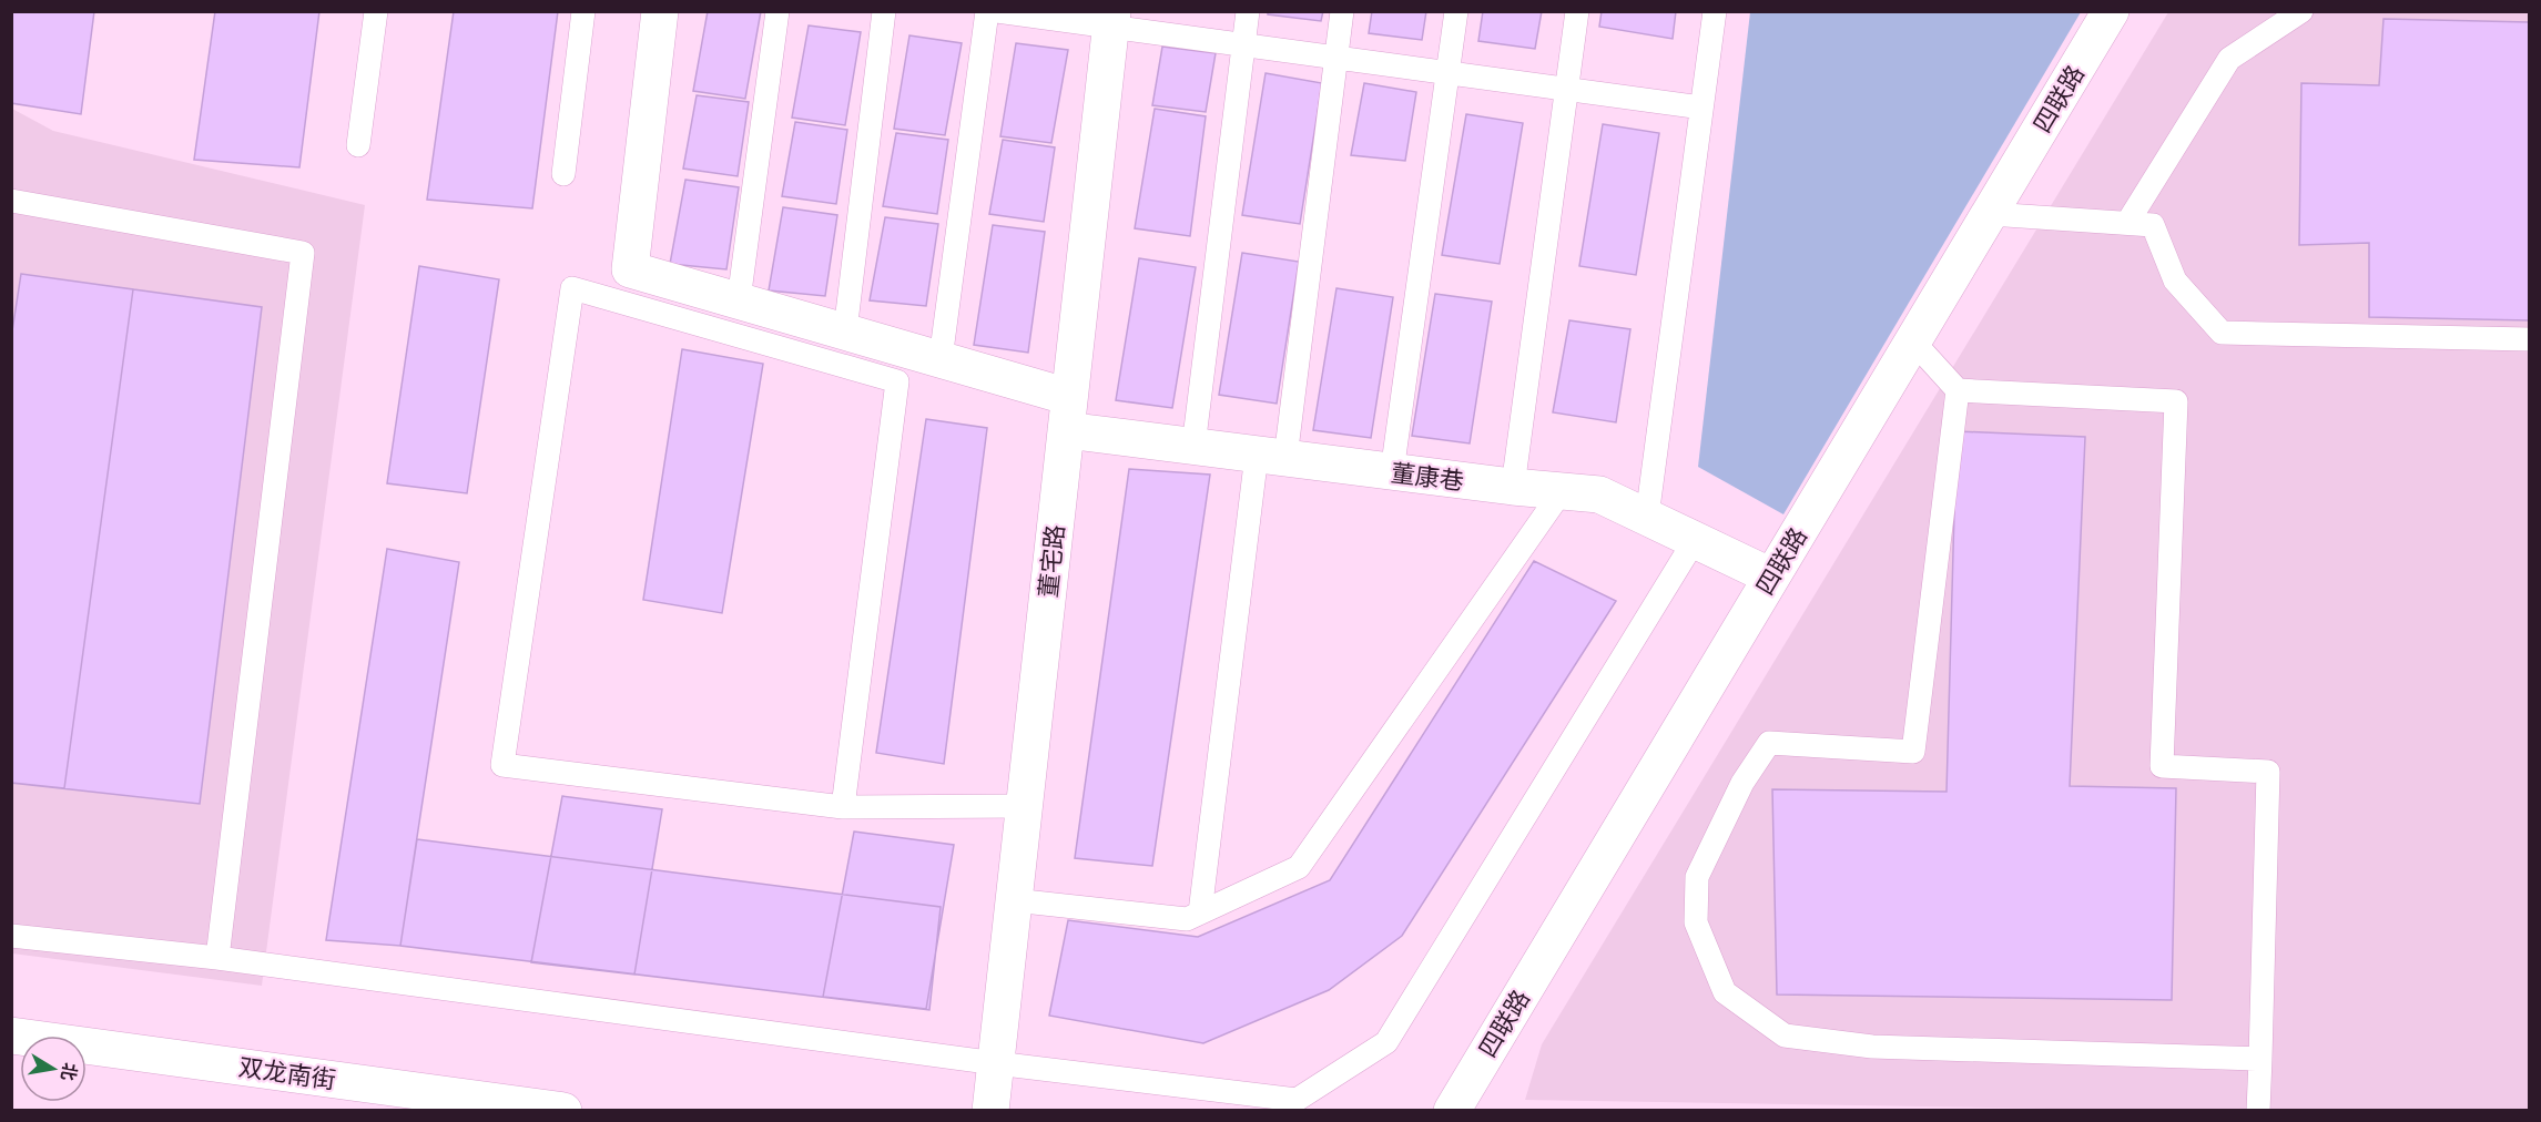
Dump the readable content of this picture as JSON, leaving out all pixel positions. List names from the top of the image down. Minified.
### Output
{"streets":{"street":["四联路","董康巷","董宅路","双龙南街"]},"crossings":[["四联路","董康巷"],["董康巷","董宅路"]],"north":"right"}
